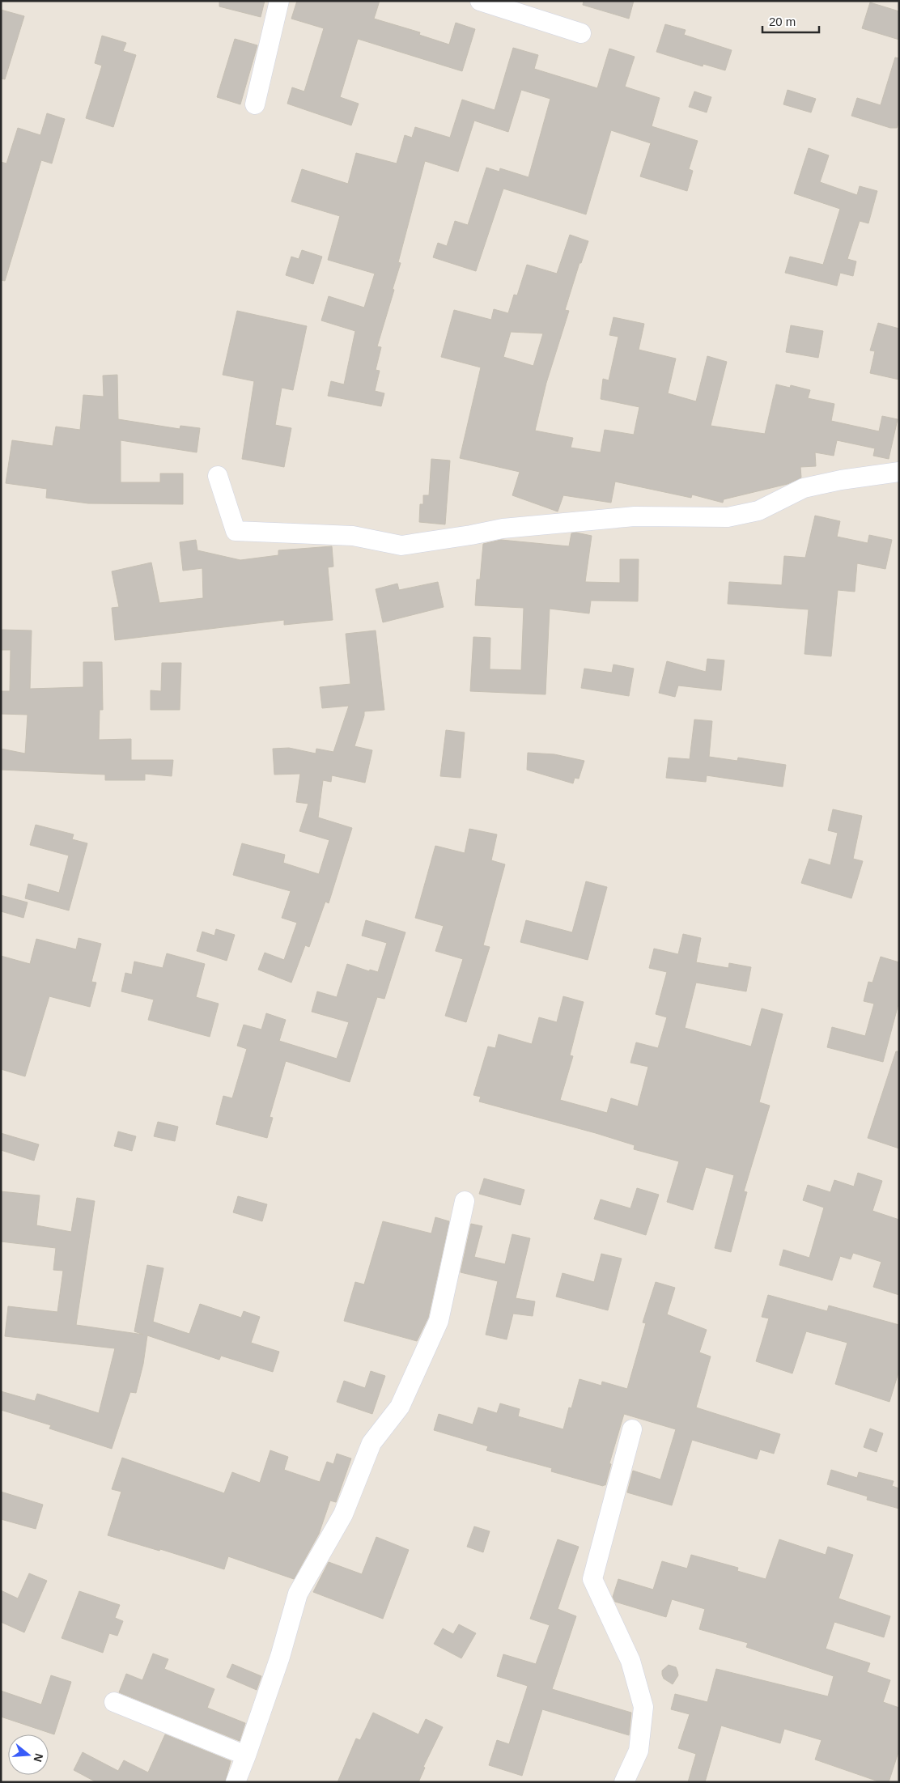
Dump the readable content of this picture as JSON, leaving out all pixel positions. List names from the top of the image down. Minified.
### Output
{"scale_bar":"20 m","north":"right"}
